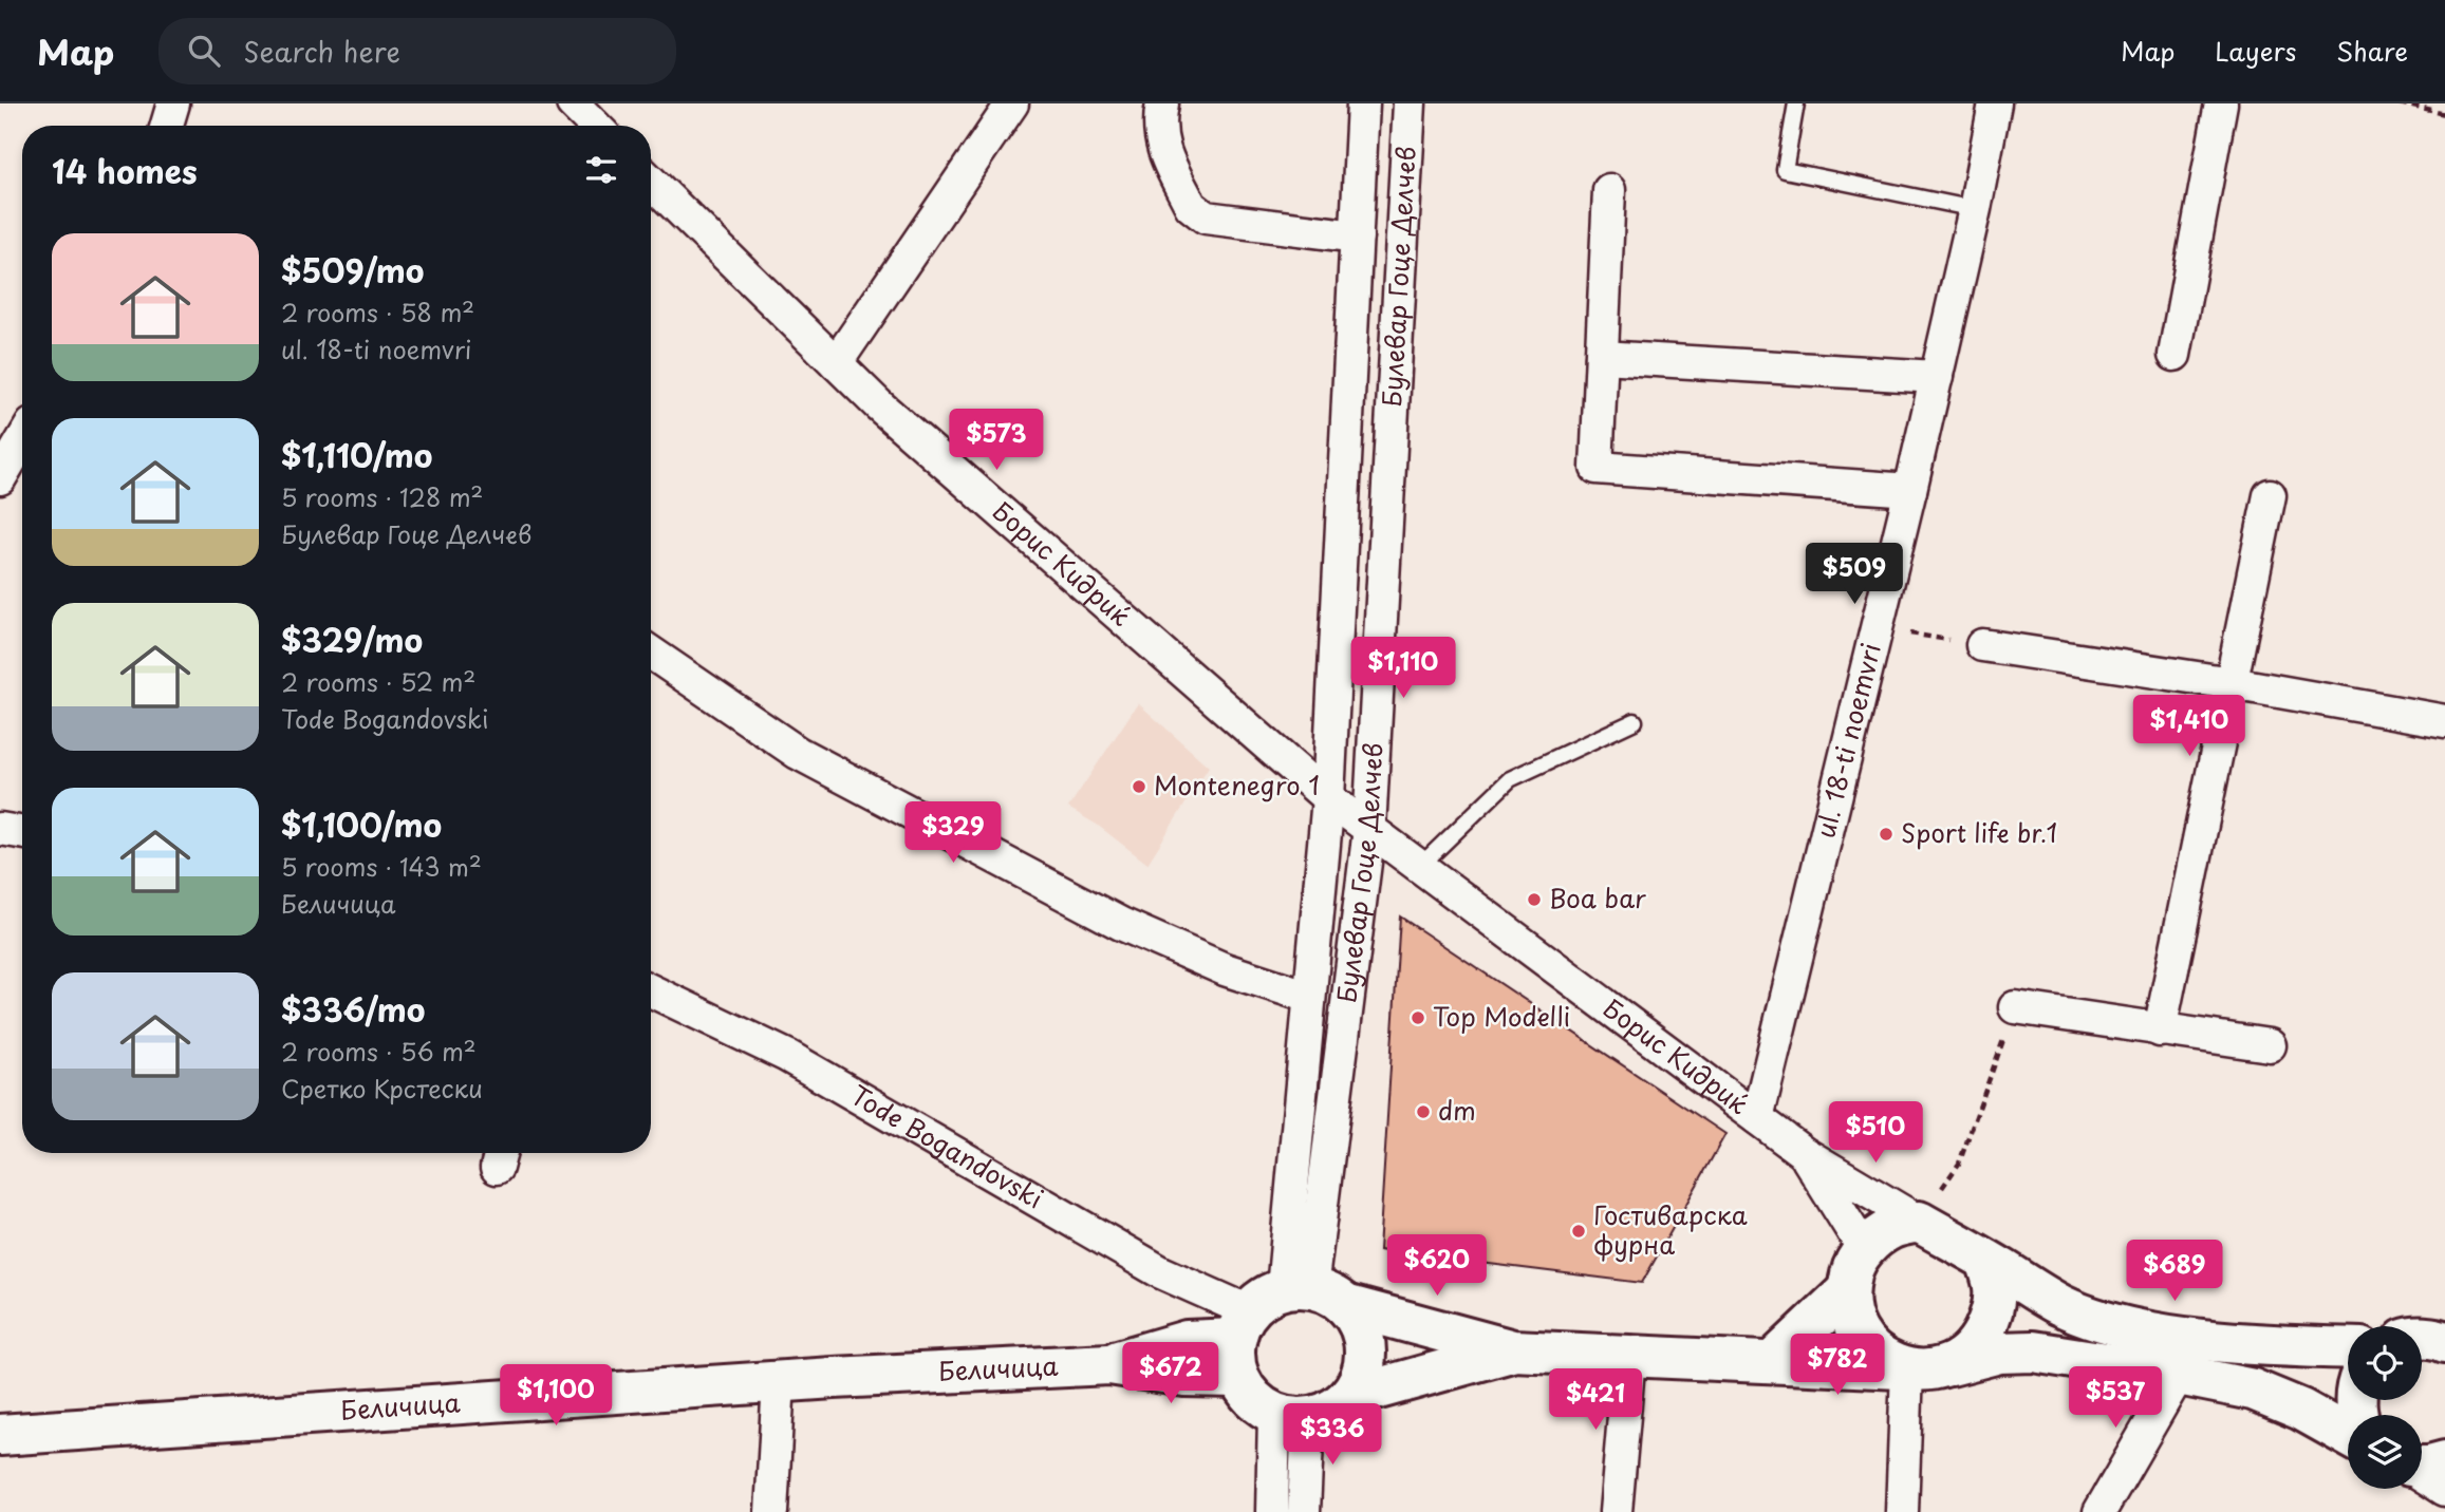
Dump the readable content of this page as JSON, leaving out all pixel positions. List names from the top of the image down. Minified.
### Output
{"streets":{"main road":["Беличица"],"street":["Булевар Гоце Делчев","Борис Кидриќ","ul. 18-ti noemvri","Tode Bogandovski"]},"crossings":[["Булевар Гоце Делчев","Борис Кидриќ"],["Булевар Гоце Делчев","Tode Bogandovski"],["Булевар Гоце Делчев","Беличица"],["Борис Кидриќ","ul. 18-ti noemvri"],["Tode Bogandovski","Беличица"]],"places":["Montenegro 1","Sport life br.1","Boa bar","Top Modelli","dm","Гостиварска фурна"],"page":{"header":"Map","search":"Search here","nav":["Map","Layers","Share"],"heading":"14 homes","list":[{"name":"$509/mo","note":"2 rooms · 58 m² · ul. 18-ti noemvri"},{"name":"$1,110/mo","note":"5 rooms · 128 m² · Булевар Гоце Делчев"},{"name":"$329/mo","note":"2 rooms · 52 m² · Tode Bogandovski"},{"name":"$1,100/mo","note":"5 rooms · 143 m² · Беличица"},{"name":"$336/mo","note":"2 rooms · 56 m² · Сретко Крстески"}],"price":["$573","$509","$1,110","$1,410","$329","$510","$620","$689","$782","$672","$1,100","$537","$421","$336"]}}
